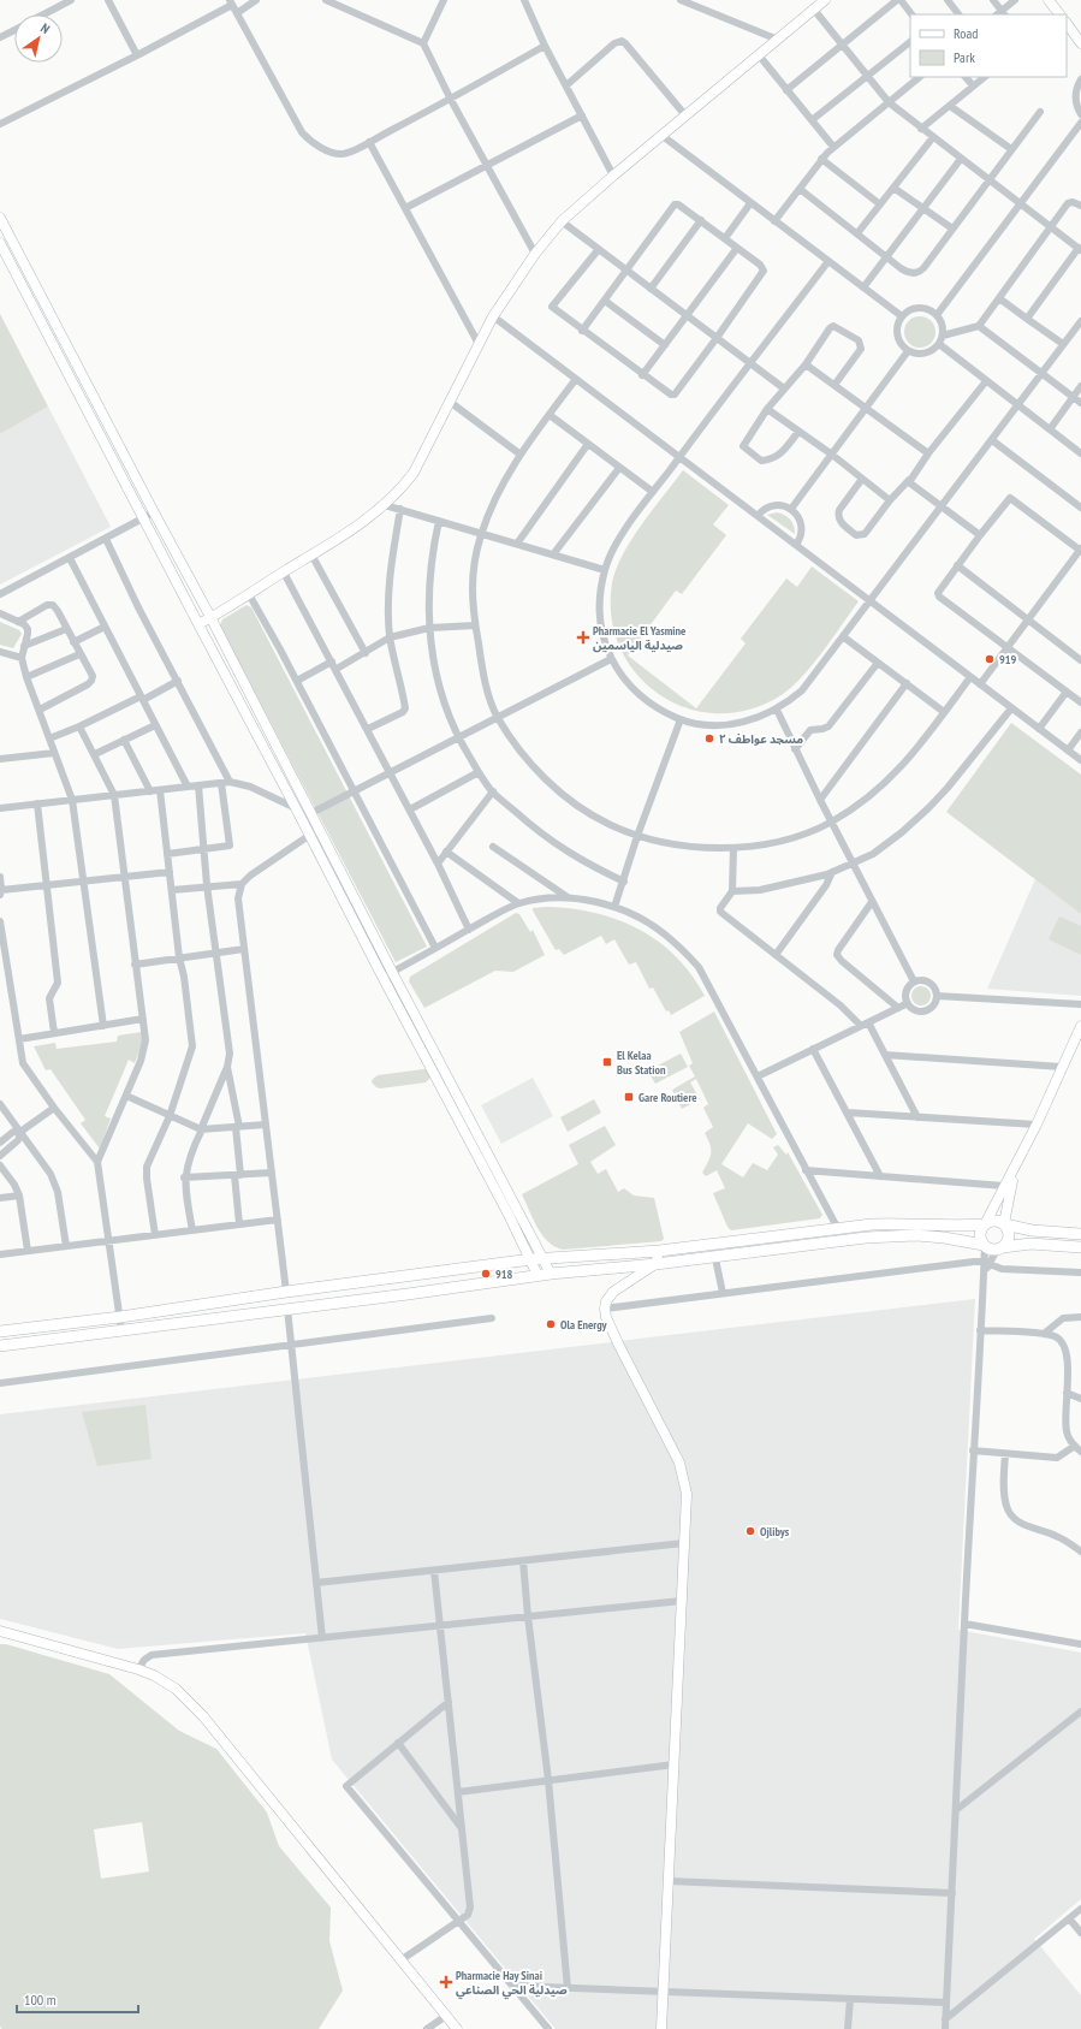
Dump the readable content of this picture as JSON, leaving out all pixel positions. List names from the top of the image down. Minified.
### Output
{"places":{"health":["Pharmacie El Yasmine صيدلية الياسمين","Pharmacie Hay Sinai صيدلية الحي الصناعي"],"other":["919","مسجد عواطف ٢","918","Ola Energy","Ojlibys"],"transit":["El Kelaa Bus Station","Gare Routiere"]},"legend":["Road","Park"],"scale_bar":"100 m","north":"top right"}
